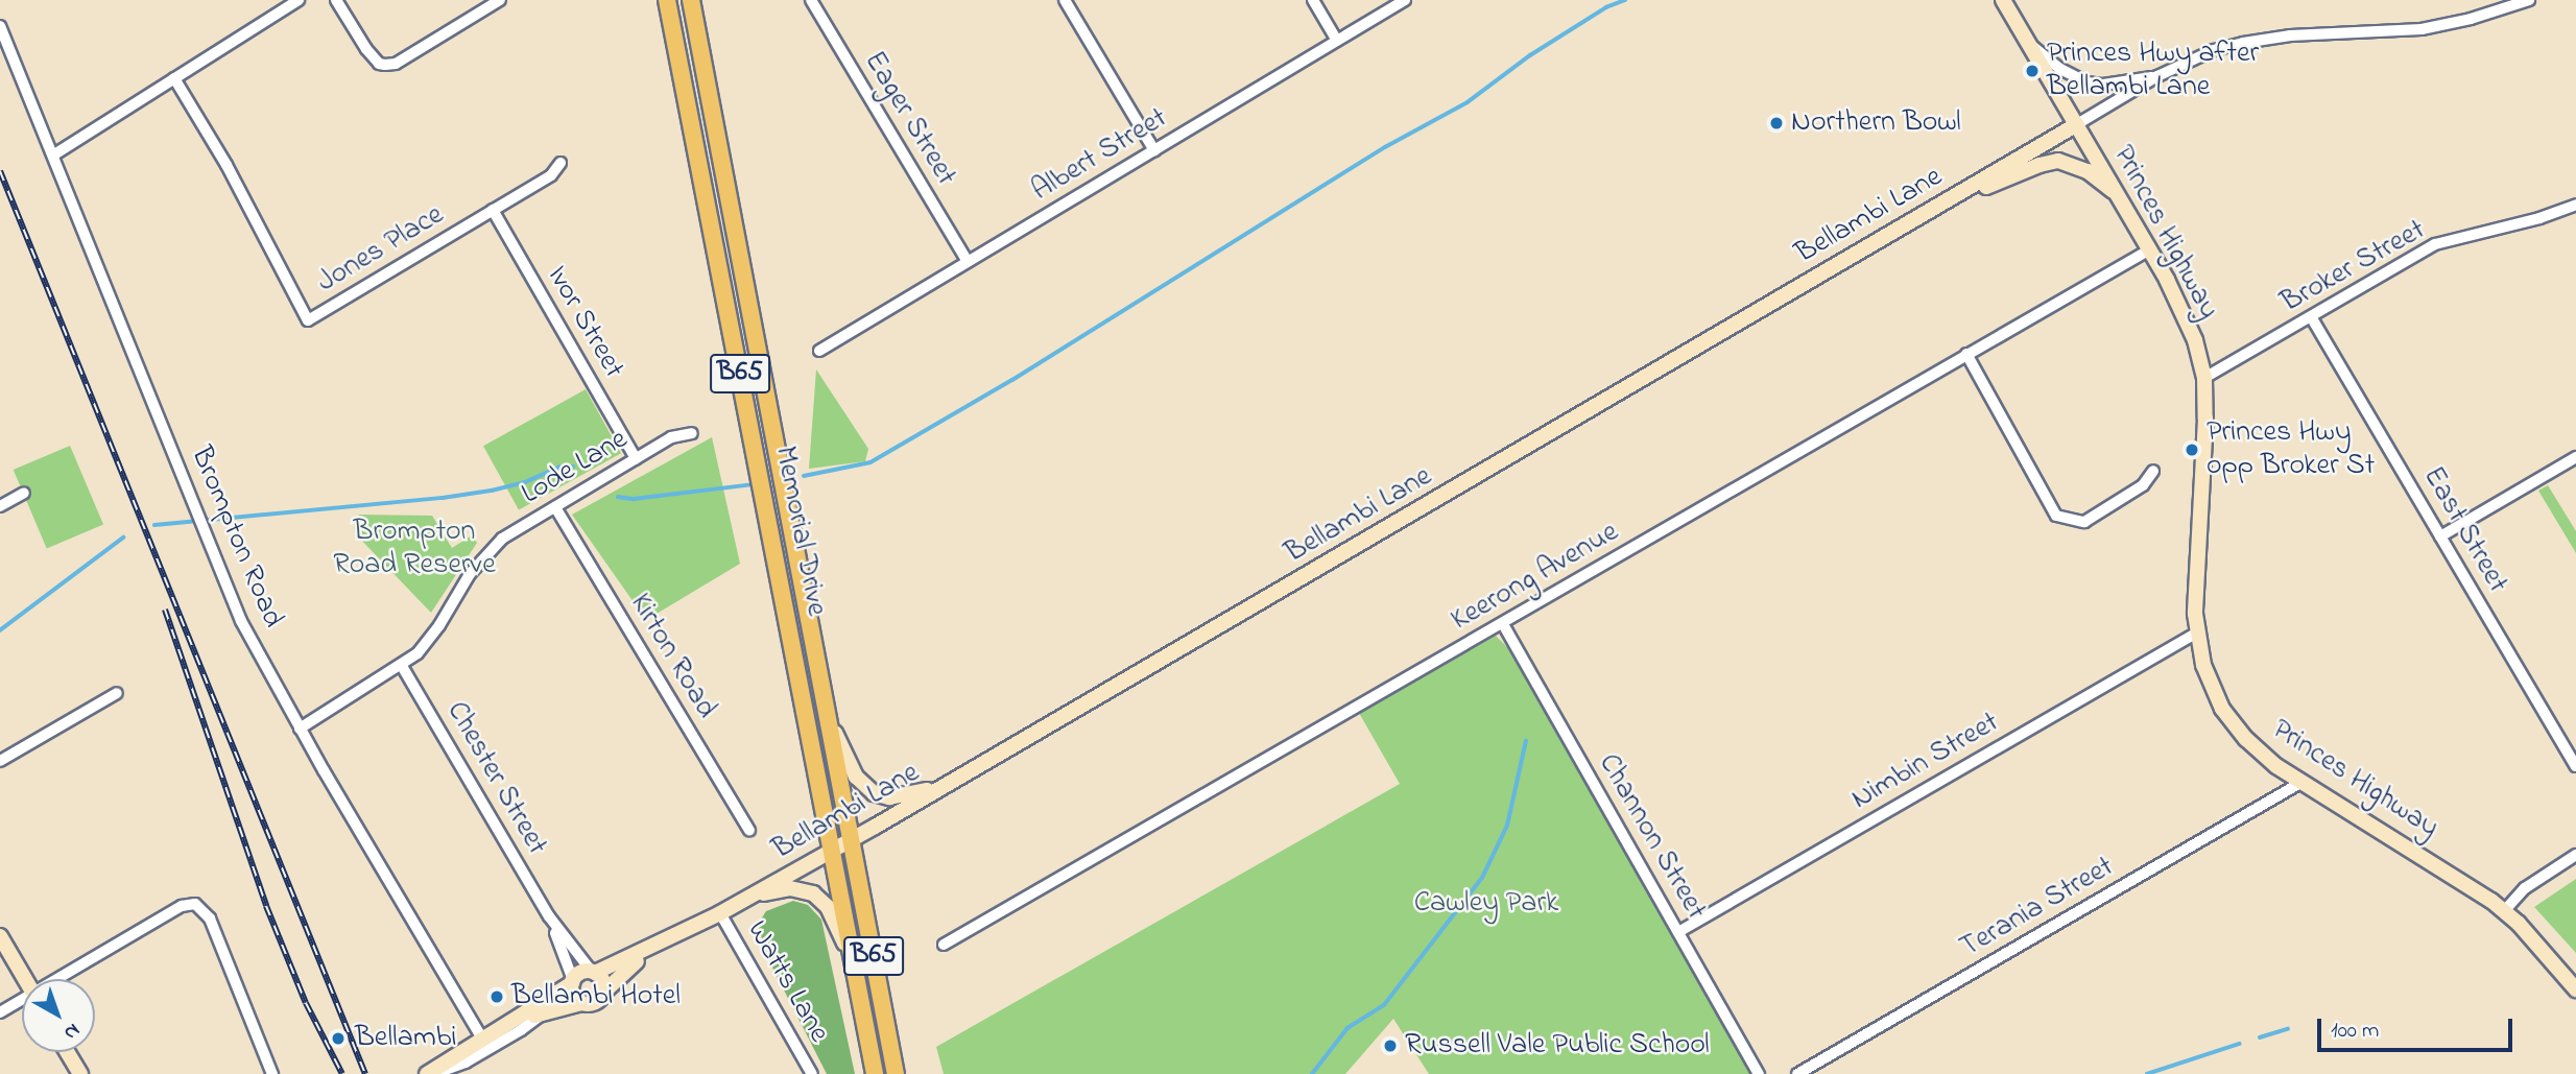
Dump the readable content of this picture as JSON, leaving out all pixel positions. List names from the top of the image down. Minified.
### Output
{"streets":{"main road":["Bellambi Lane","Princes Highway","B65","Memorial Drive"],"street":["Eager Street","Albert Street","Jones Place","Broker Street","Ivor Street","Lode Lane","East Street","Brompton Road","Keerong Avenue","Kirton Road","Nimbin Street","Chester Street","Channon Street","Terania Street","Watts Lane"]},"crossings":[["Eager Street","Albert Street"],["Bellambi Lane","Princes Highway"],["Bellambi Lane","Memorial Drive"],["Bellambi Lane","Watts Lane"],["Princes Highway","Broker Street"],["Princes Highway","Keerong Avenue"],["Princes Highway","Nimbin Street"],["Princes Highway","Terania Street"],["Jones Place","Ivor Street"],["Broker Street","East Street"],["Ivor Street","Lode Lane"],["Lode Lane","Brompton Road"],["Lode Lane","Kirton Road"],["Lode Lane","Chester Street"],["Keerong Avenue","Channon Street"],["Nimbin Street","Channon Street"]],"parks":["Brompton Road Reserve","Cawley Park"],"places":["Princes Hwy after Bellambi Lane","Northern Bowl","Princes Hwy opp Broker St","Bellambi Hotel","Bellambi","Russell Vale Public School"],"scale_bar":"100 m","north":"bottom right"}
